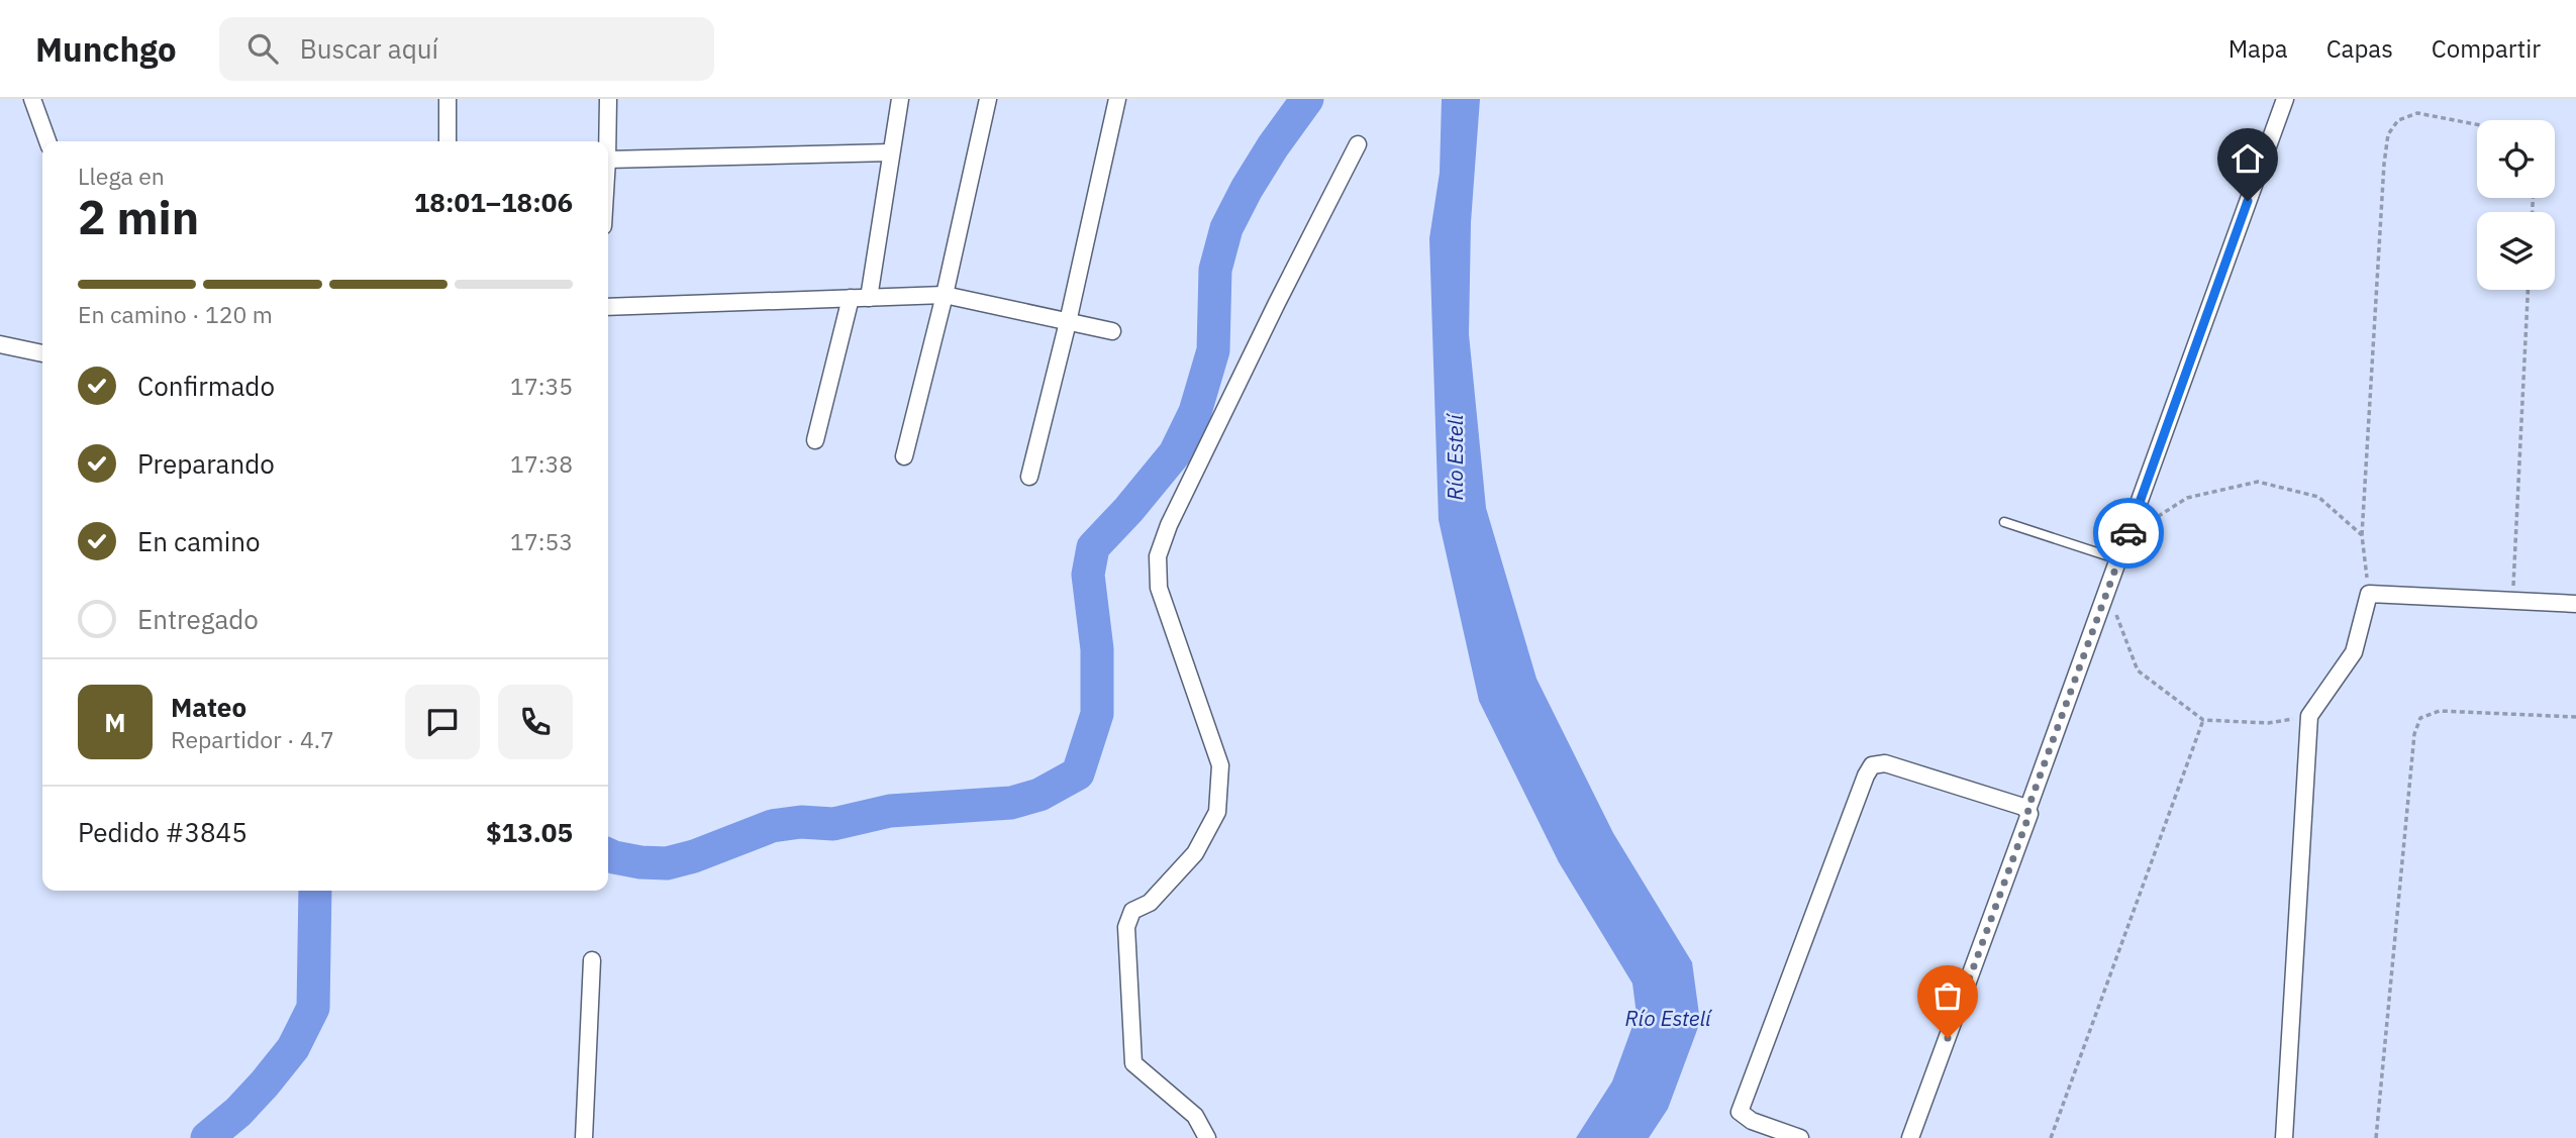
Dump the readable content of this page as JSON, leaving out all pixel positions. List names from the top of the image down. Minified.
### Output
{"water":["Río Estelí"],"page":{"header":"Munchgo","search":"Buscar aquí","nav":["Mapa","Capas","Compartir"],"heading":["2 min","Llega en","18:01–18:06"],"panel":["Mateo","Repartidor · 4.7","Pedido #3845","$13.05"],"bar":"En camino · 120 m","list":[["Confirmado","17:35"],["Preparando","17:38"],["En camino","17:53"],"Entregado"],"round":"M"}}
